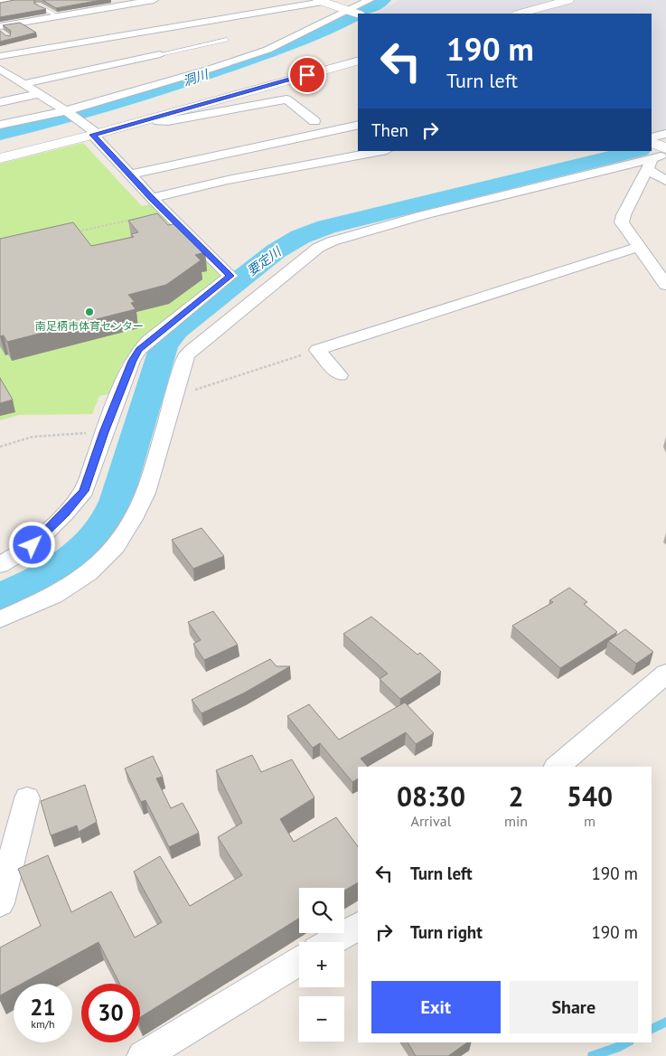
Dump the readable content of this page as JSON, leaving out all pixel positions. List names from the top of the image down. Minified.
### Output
{"water":["洞川","要定川"],"places":["南足柄市体育センター"],"page":{"turn":["190 m","Turn left"],"then":"Then","eta":["08:30","Arrival","2","min","540","m"],"list":[{"name":"Turn left","value":"190 m"},{"name":"Turn right","value":"190 m"}],"map_buttons":["+","−"],"buttons":["Exit","Share"],"speed":"21 km/h","limit":"30"}}
